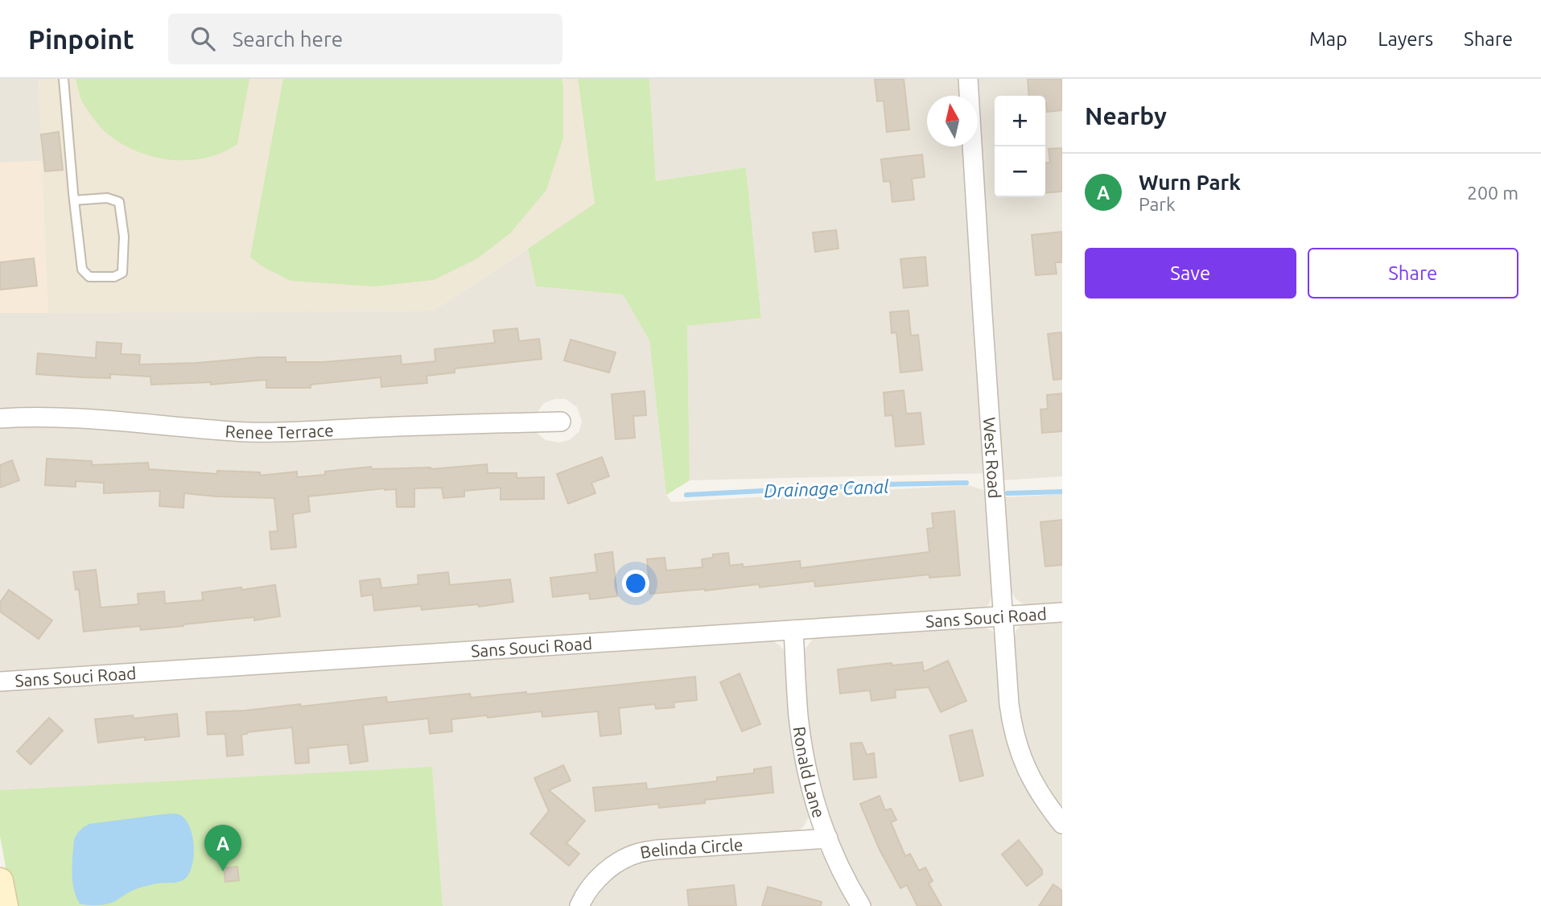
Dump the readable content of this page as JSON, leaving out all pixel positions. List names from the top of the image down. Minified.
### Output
{"streets":{"street":["Renee Terrace","West Road","Sans Souci Road","Ronald Lane","Belinda Circle"]},"crossings":[["West Road","Sans Souci Road"],["Sans Souci Road","Ronald Lane"],["Ronald Lane","Belinda Circle"]],"water":["Drainage Canal"],"north":"top","page":{"header":"Pinpoint","search":"Search here","nav":["Map","Layers","Share"],"heading":"Nearby","map_buttons":["+","−"],"list":[{"mark":"A","name":"Wurn Park","note":"Park","value":"200 m"}],"buttons":["Save","Share"],"pins":"A"}}
